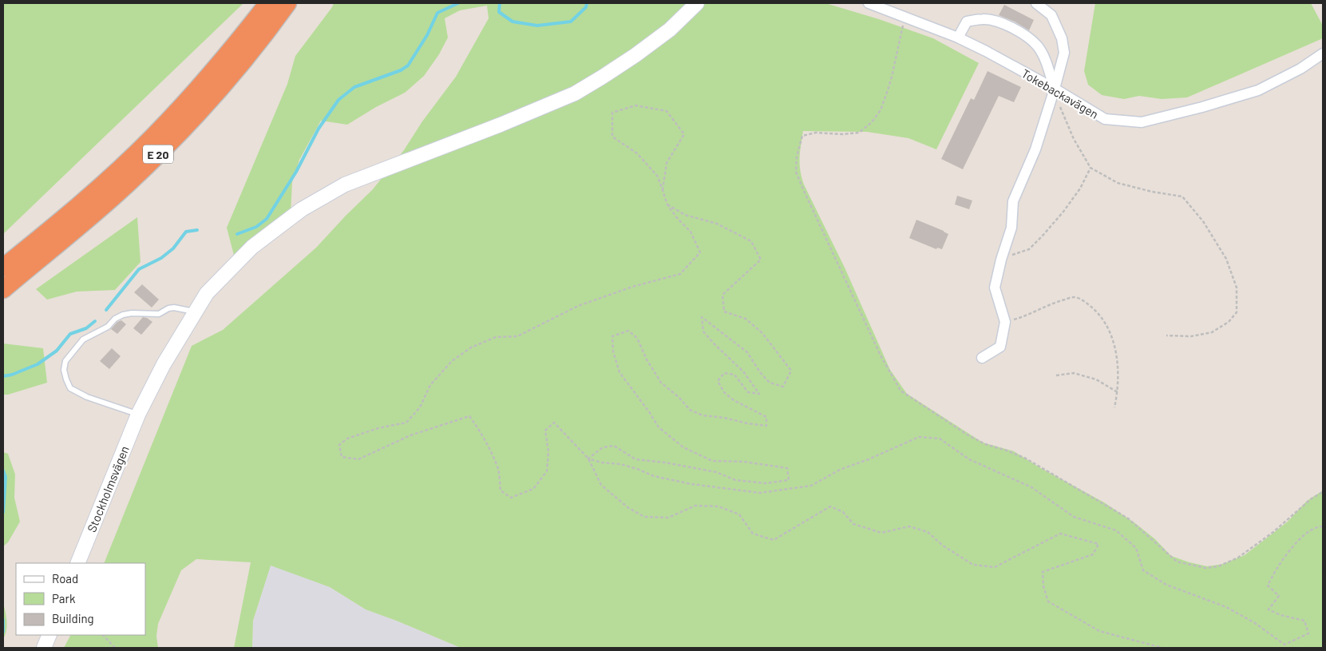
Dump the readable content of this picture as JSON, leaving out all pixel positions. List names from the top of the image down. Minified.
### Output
{"streets":{"highway":["E 20"],"street":["Tokebackavägen","Stockholmsvägen"]},"legend":["Road","Park","Building"]}
